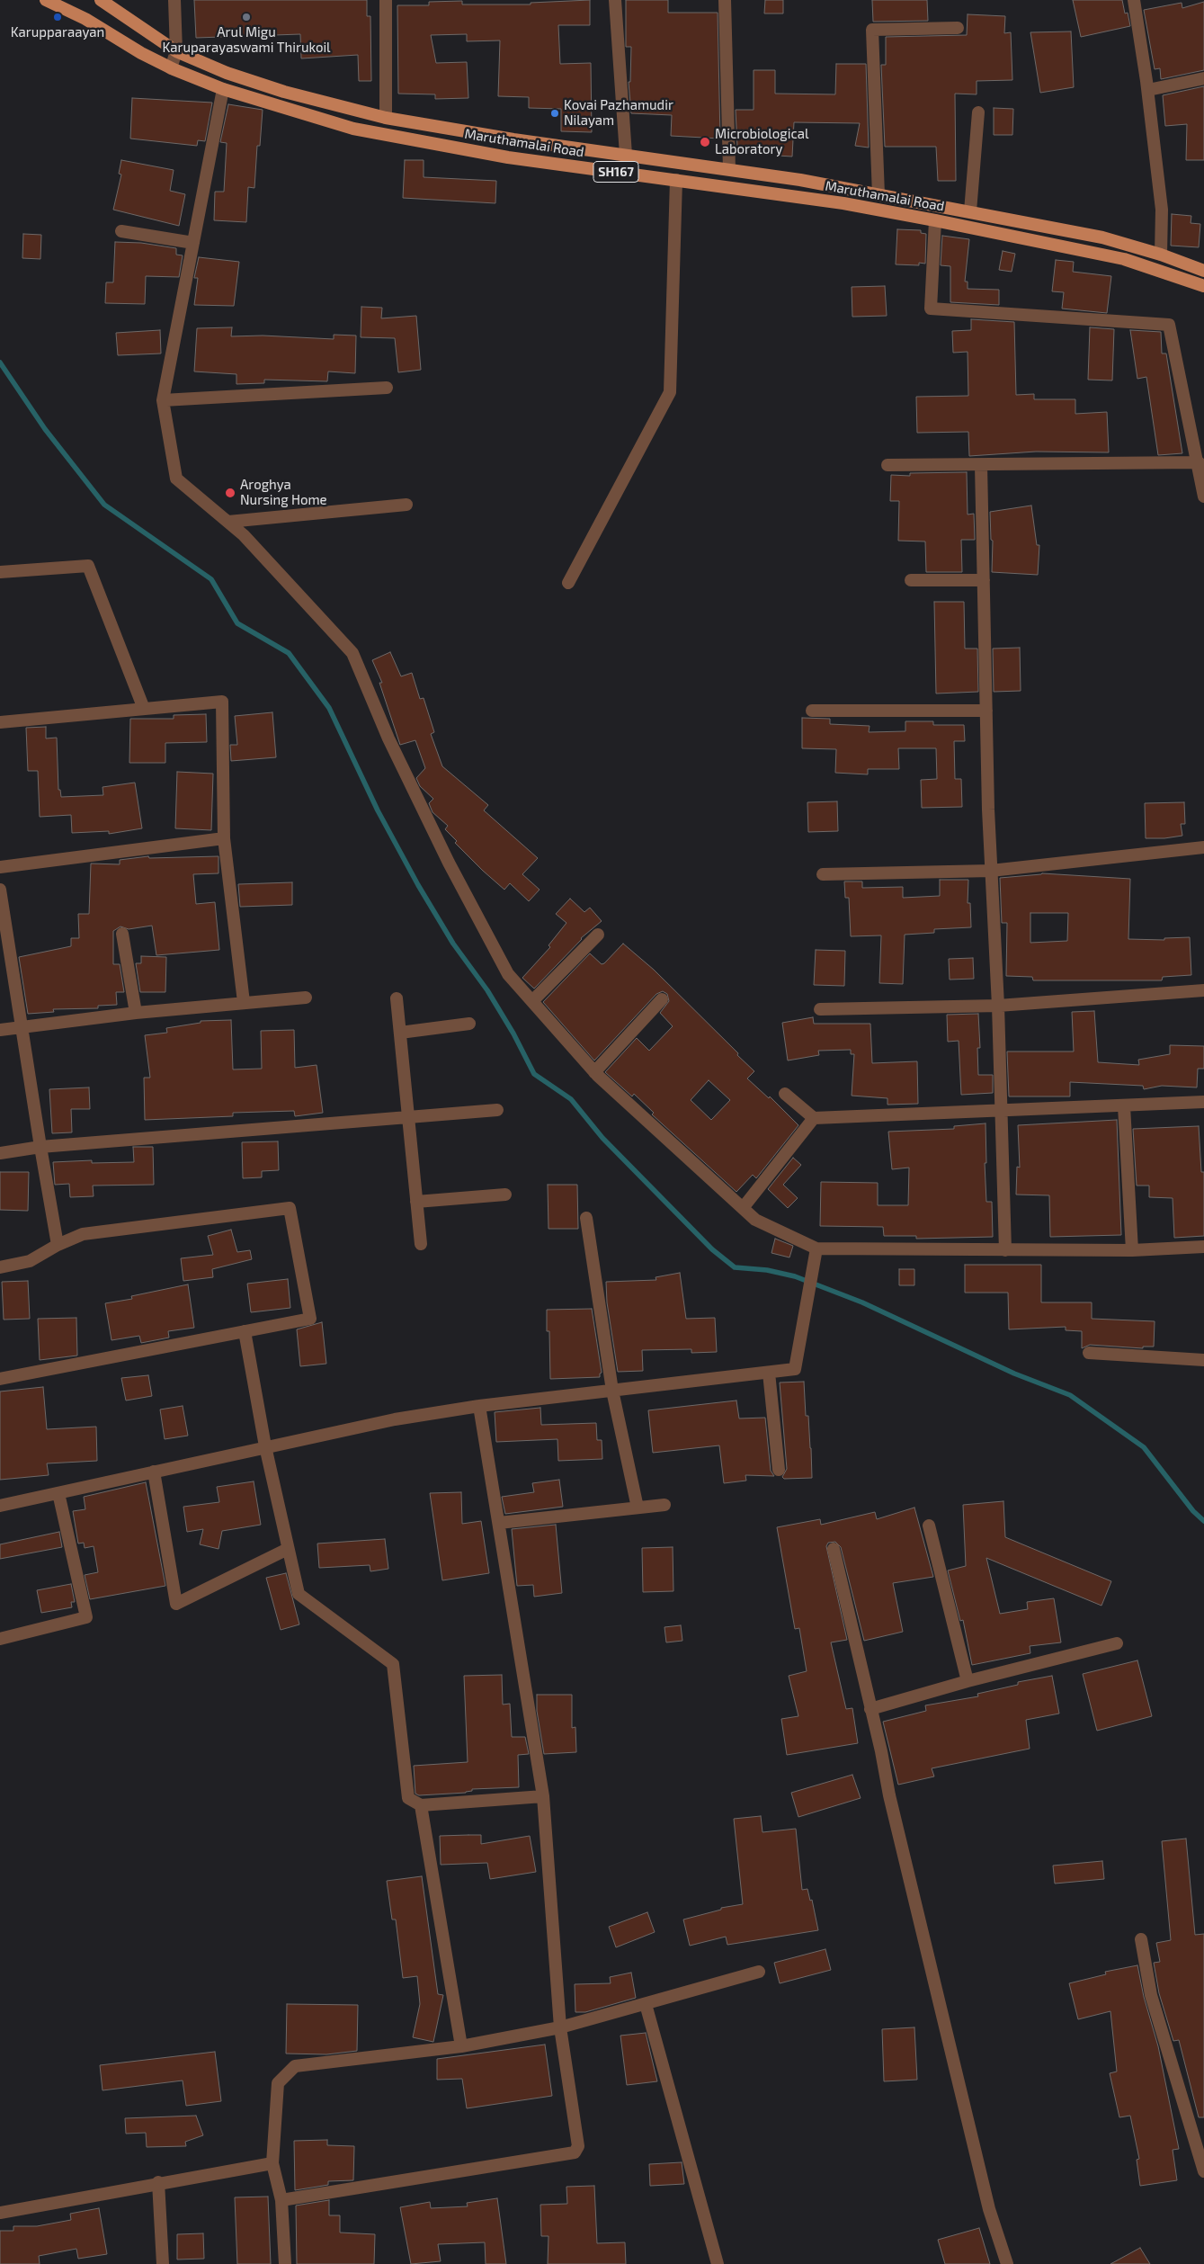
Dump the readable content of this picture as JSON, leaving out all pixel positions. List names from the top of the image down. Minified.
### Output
{"streets":{"main road":["Maruthamalai Road","SH167"]},"places":["Karupparaayan","Arul Migu Karuparayaswami Thirukoil","Kovai Pazhamudir Nilayam","Microbiological Laboratory","Aroghya Nursing Home"]}
